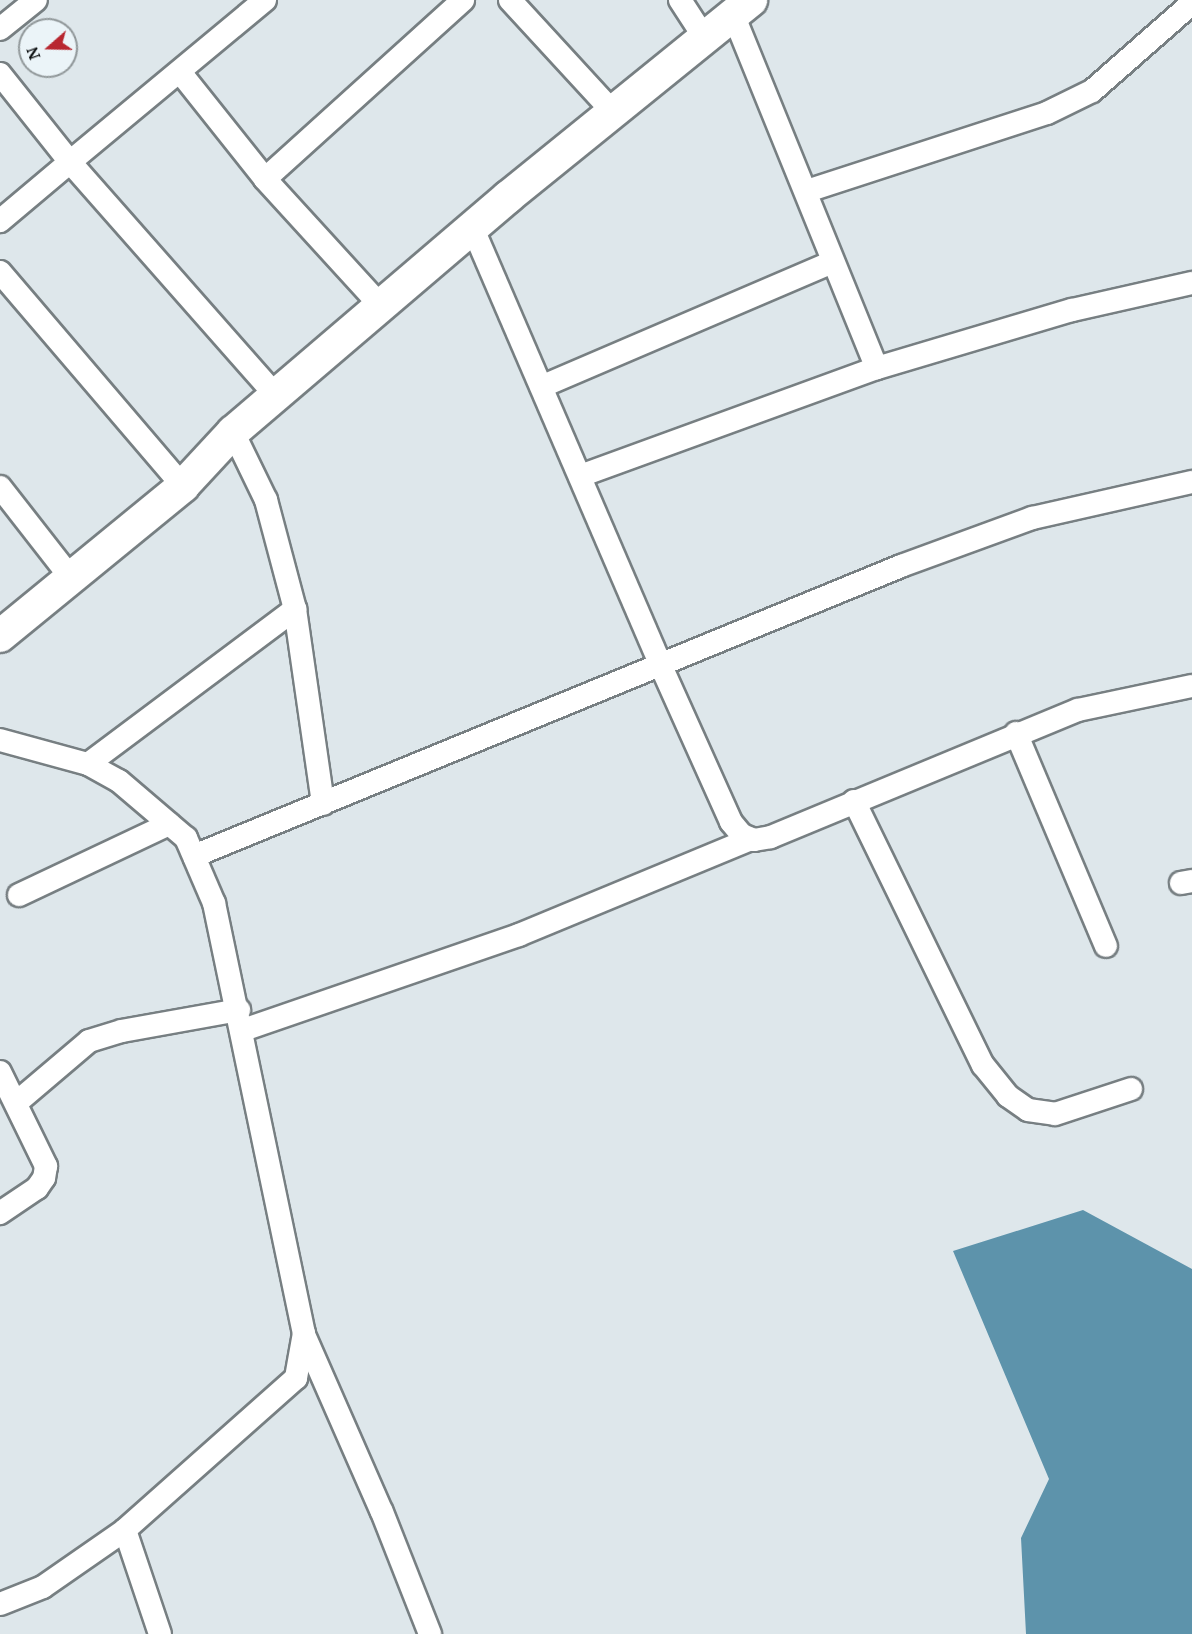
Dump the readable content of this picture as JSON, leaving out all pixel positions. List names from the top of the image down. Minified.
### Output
{"north":"left"}
